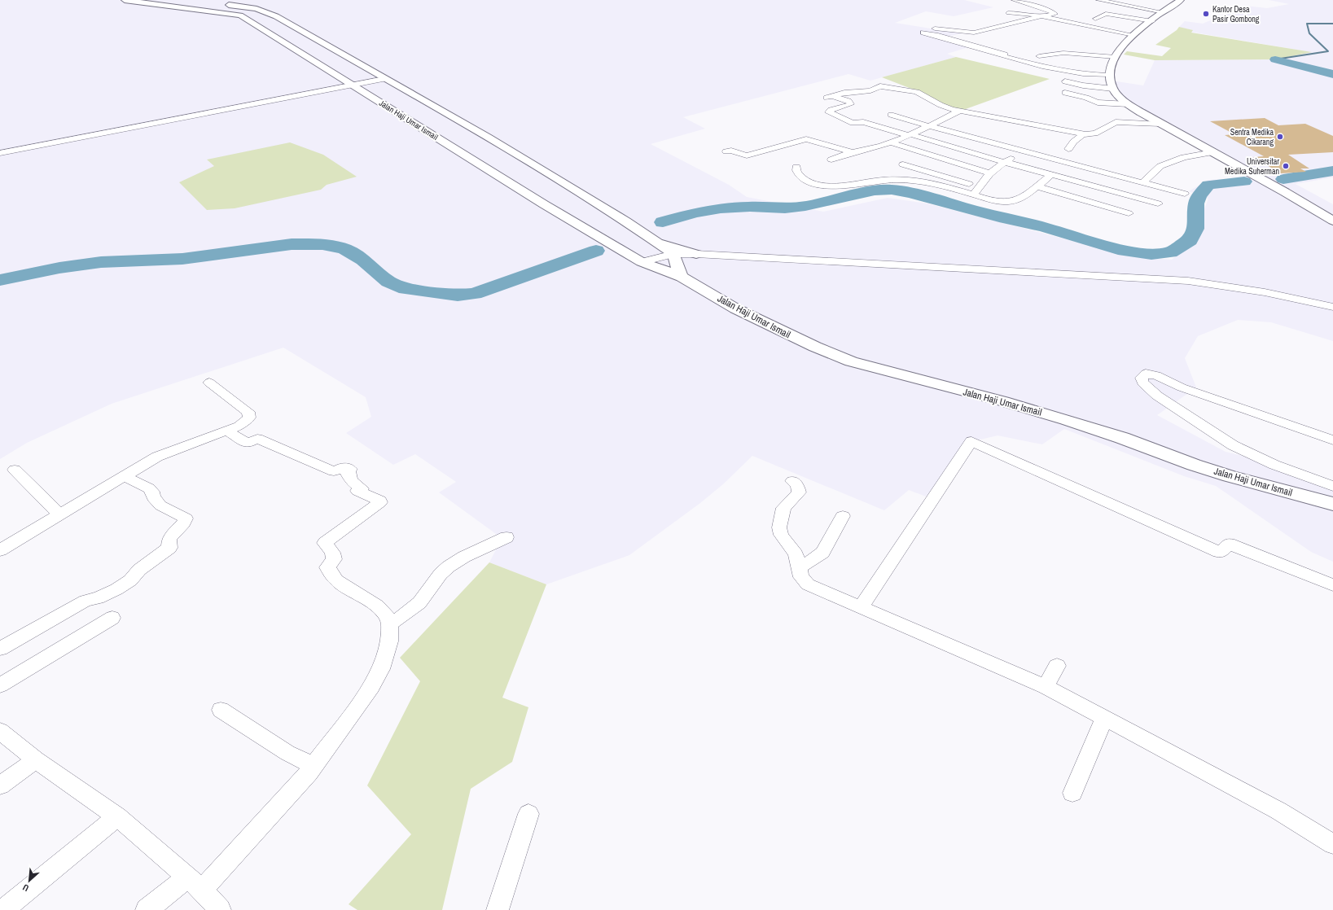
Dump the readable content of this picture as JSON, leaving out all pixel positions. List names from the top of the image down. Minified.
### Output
{"streets":{"main road":["Jalan Haji Umar Ismail"]},"places":["Kantor Desa Pasir Gombong","Sentra Medika Cikarang","Universitar Medika Suherman"],"north":"bottom left"}
